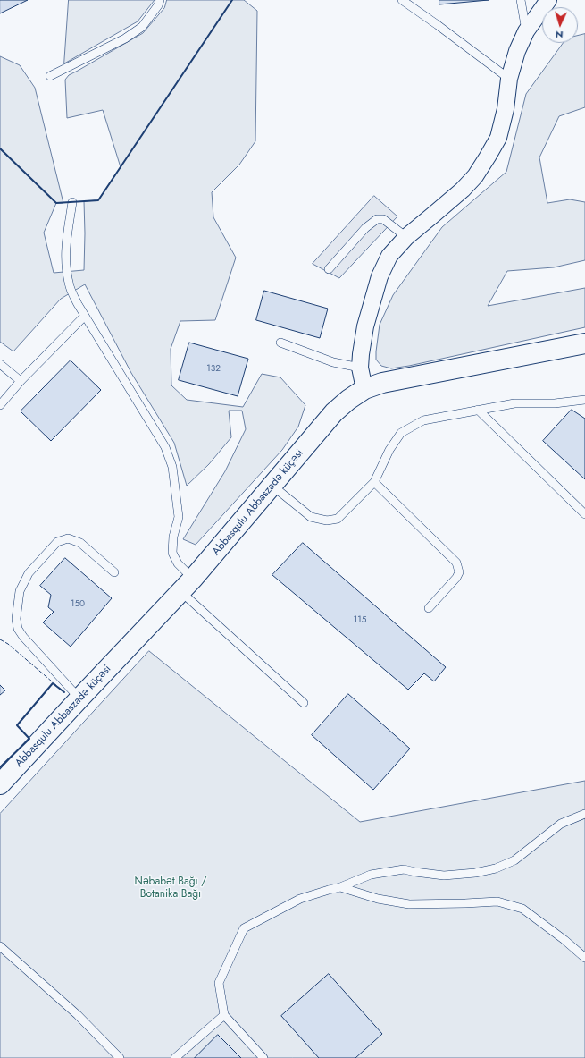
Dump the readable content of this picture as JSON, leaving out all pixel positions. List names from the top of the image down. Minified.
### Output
{"streets":{"street":["Abbasqulu Abbaszadə küçəsi"]},"parks":["Nəbabət Bağı / Botanika Bağı"],"house_numbers":["132","150","115"],"north":"bottom"}
